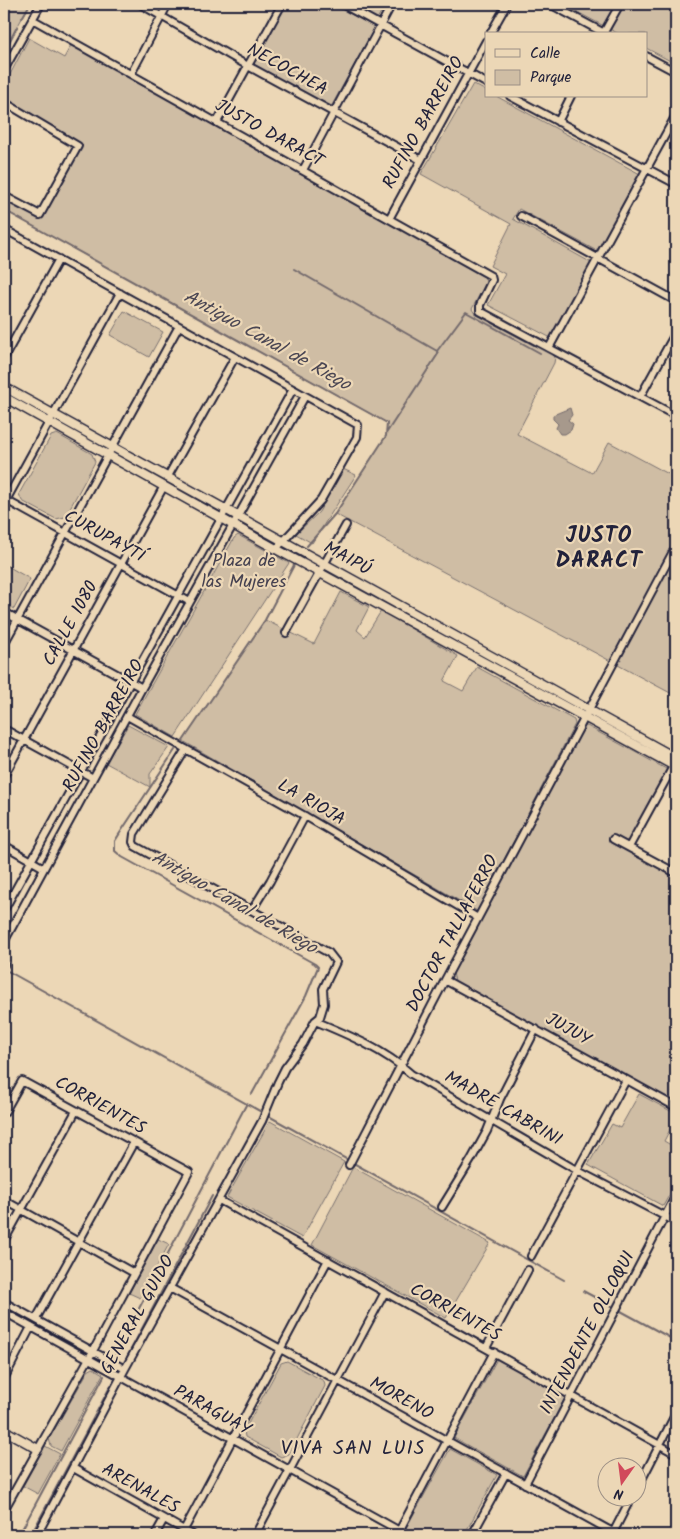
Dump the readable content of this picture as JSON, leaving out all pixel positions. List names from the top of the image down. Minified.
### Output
{"streets":{"street":["NECOCHEA","RUFINO BARREIRO","JUSTO DARACT","CURUPAYTÍ","MAIPÚ","CALLE 1080","LA RIOJA","DOCTOR TALLAFERRO","JUJUY","CORRIENTES","MADRE CABRINI","GENERAL GUIDO","INTENDENTE OLLOQUI","MORENO","PARAGUAY","ARENALES"]},"crossings":[["NECOCHEA","RUFINO BARREIRO"],["RUFINO BARREIRO","JUSTO DARACT"],["RUFINO BARREIRO","CURUPAYTÍ"],["RUFINO BARREIRO","MAIPÚ"],["RUFINO BARREIRO","LA RIOJA"],["CURUPAYTÍ","CALLE 1080"],["MAIPÚ","CALLE 1080"],["MAIPÚ","DOCTOR TALLAFERRO"],["LA RIOJA","DOCTOR TALLAFERRO"],["DOCTOR TALLAFERRO","JUJUY"],["DOCTOR TALLAFERRO","MADRE CABRINI"],["CORRIENTES","GENERAL GUIDO"],["CORRIENTES","INTENDENTE OLLOQUI"],["MADRE CABRINI","GENERAL GUIDO"],["MADRE CABRINI","INTENDENTE OLLOQUI"],["GENERAL GUIDO","MORENO"],["GENERAL GUIDO","PARAGUAY"],["GENERAL GUIDO","ARENALES"],["INTENDENTE OLLOQUI","MORENO"]],"districts":["JUSTO DARACT","VIVA SAN LUIS"],"water":["Antiguo Canal de Riego"],"parks":["Plaza de las Mujeres"],"legend":["Calle","Parque"],"north":"bottom"}
